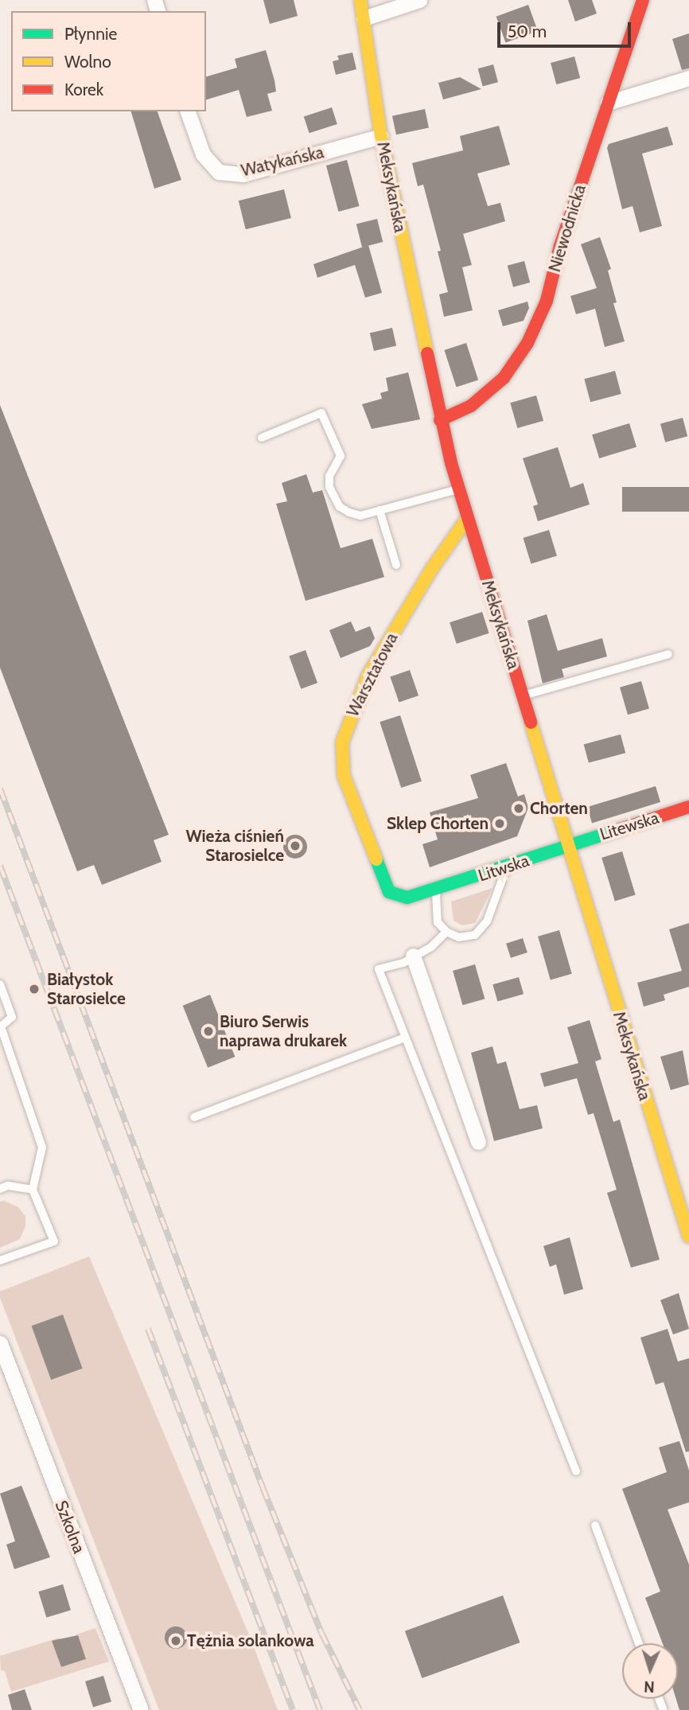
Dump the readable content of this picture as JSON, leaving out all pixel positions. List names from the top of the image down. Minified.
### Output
{"streets":{"street":["Watykańska","Meksykańska","Niewodnicka","Warsztatowa","Litewska","Litwska","Szkolna"]},"crossings":[["Watykańska","Meksykańska"],["Meksykańska","Niewodnicka"],["Meksykańska","Warsztatowa"],["Meksykańska","Litewska"],["Meksykańska","Litwska"],["Warsztatowa","Litwska"],["Litewska","Litwska"]],"places":["Chorten","Sklep Chorten","Wieża ciśnień Starosielce","Białystok Starosielce","Biuro Serwis naprawa drukarek","Tężnia solankowa"],"legend":["Płynnie","Wolno","Korek"],"scale_bar":"50 m","north":"bottom"}
